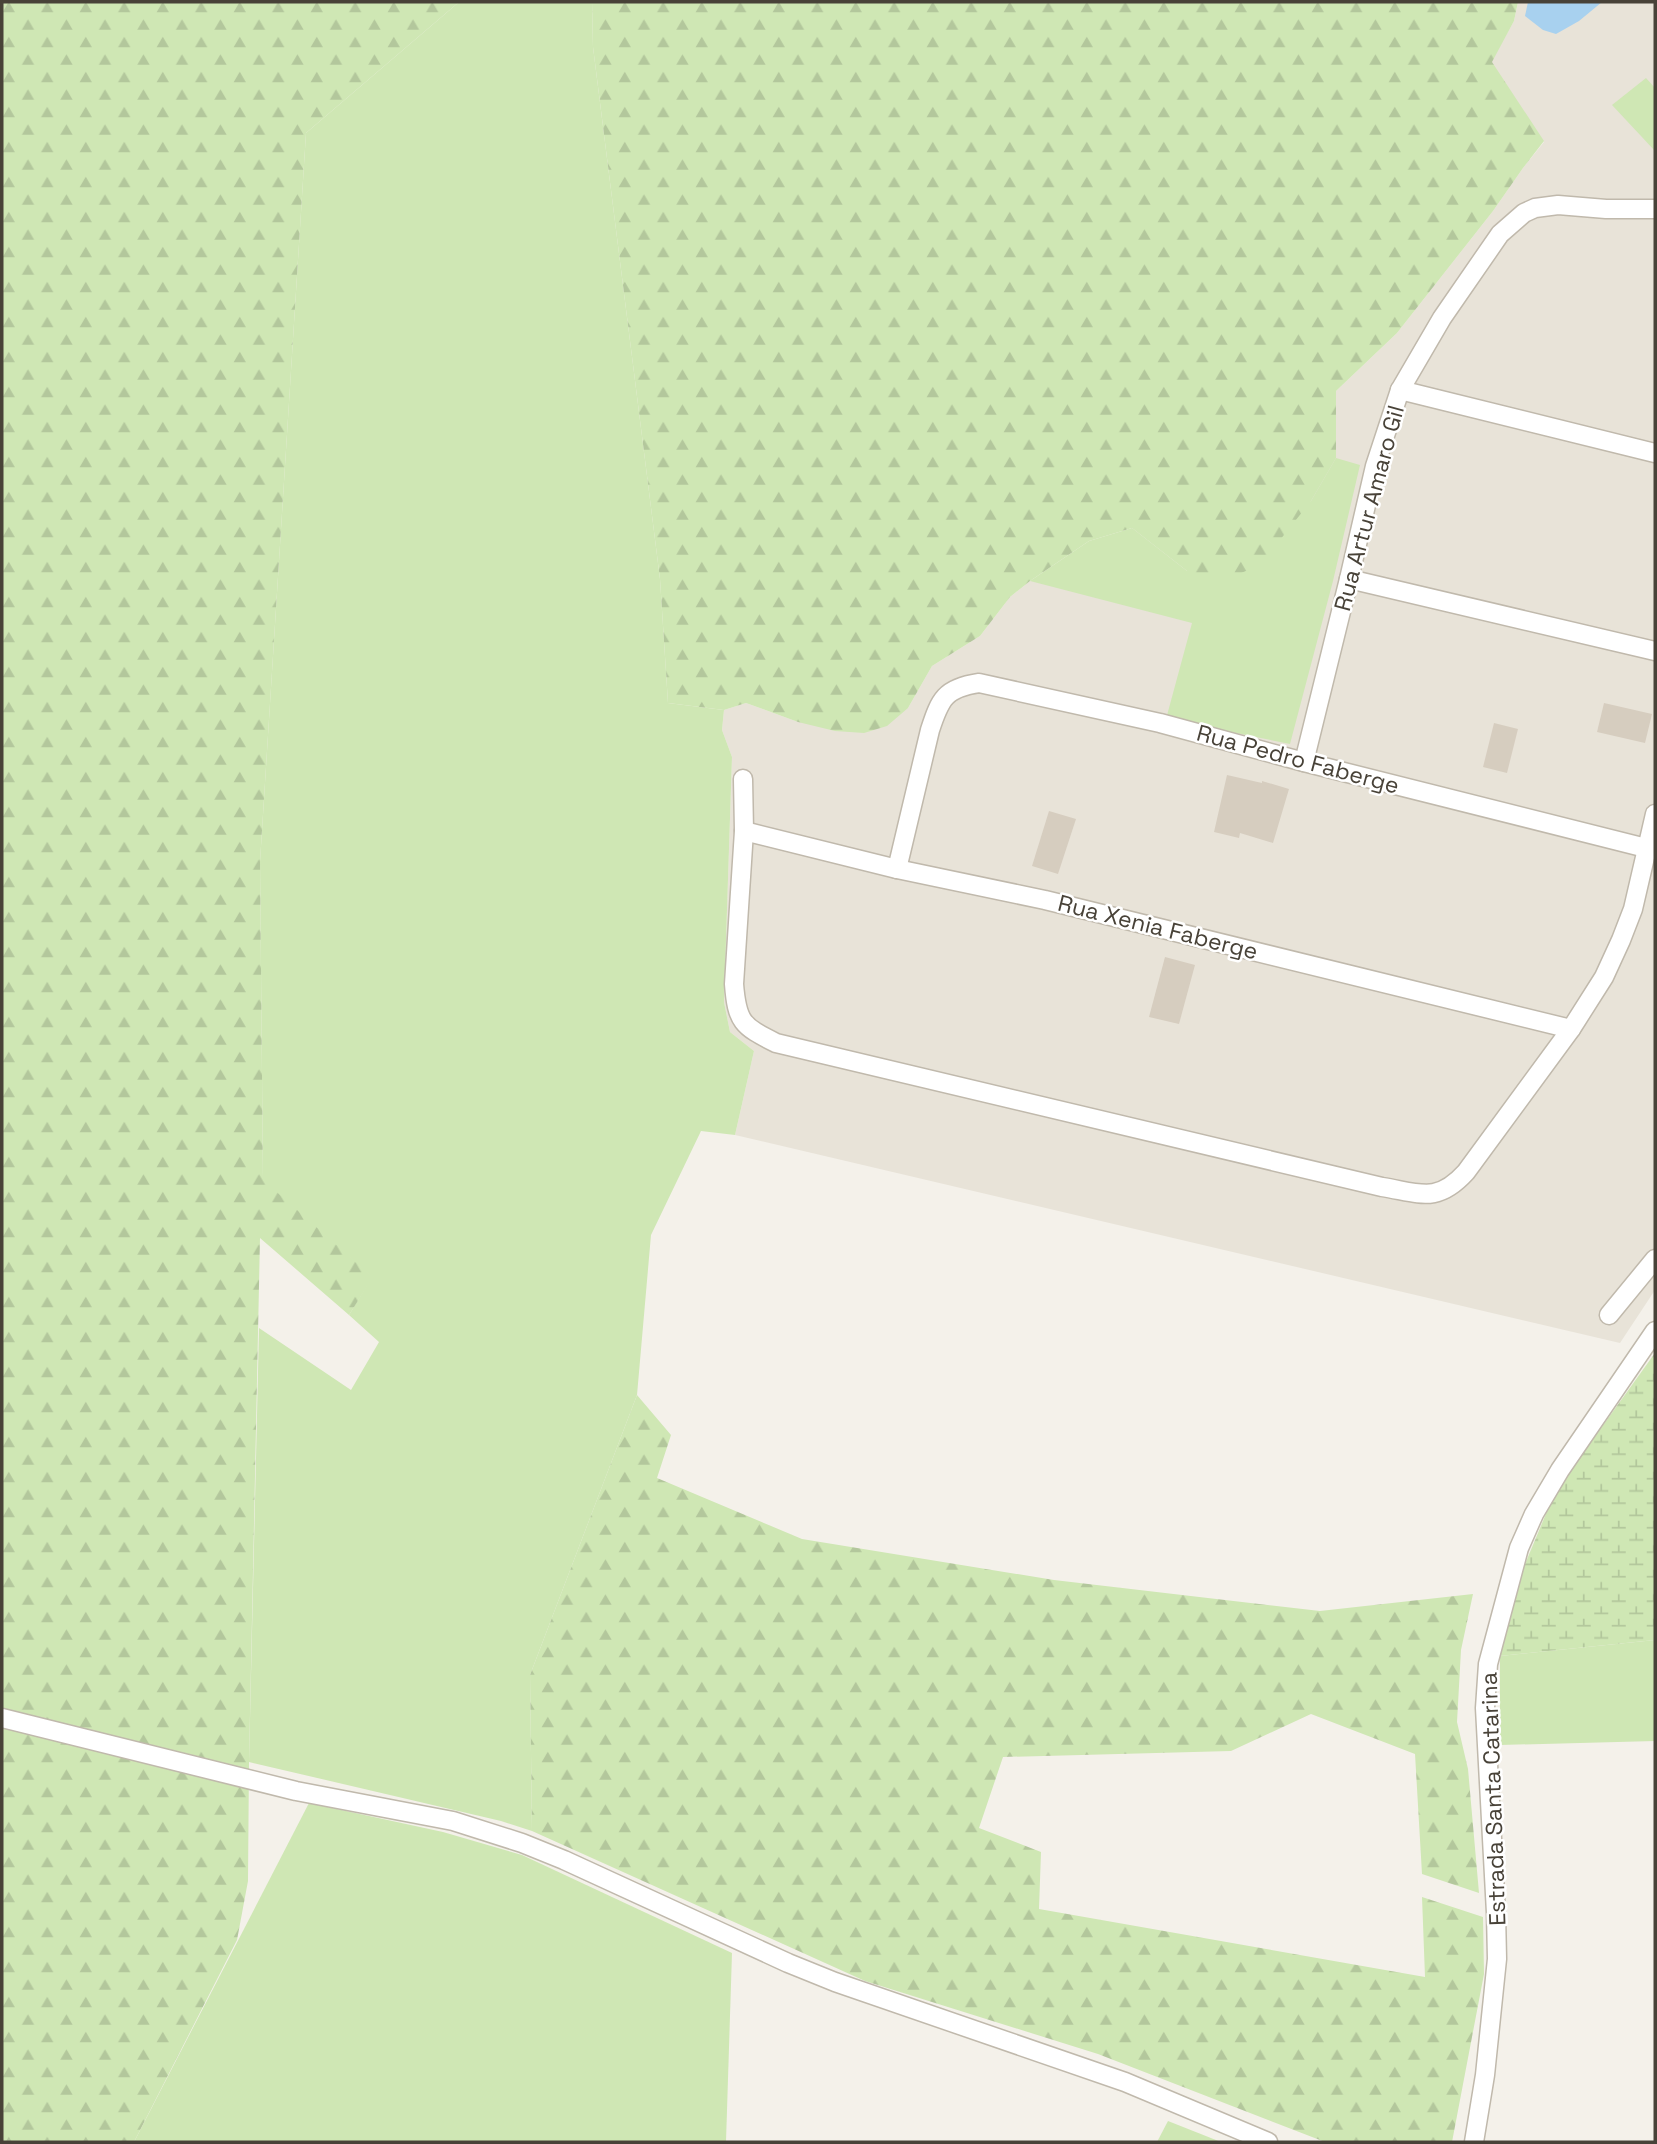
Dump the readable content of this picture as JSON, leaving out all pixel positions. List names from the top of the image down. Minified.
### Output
{"streets":{"street":["Rua Artur Amaro Gil","Rua Pedro Faberge","Rua Xenia Faberge","Estrada Santa Catarina"]},"crossings":[["Rua Artur Amaro Gil","Rua Pedro Faberge"],["Rua Pedro Faberge","Rua Xenia Faberge"]]}
